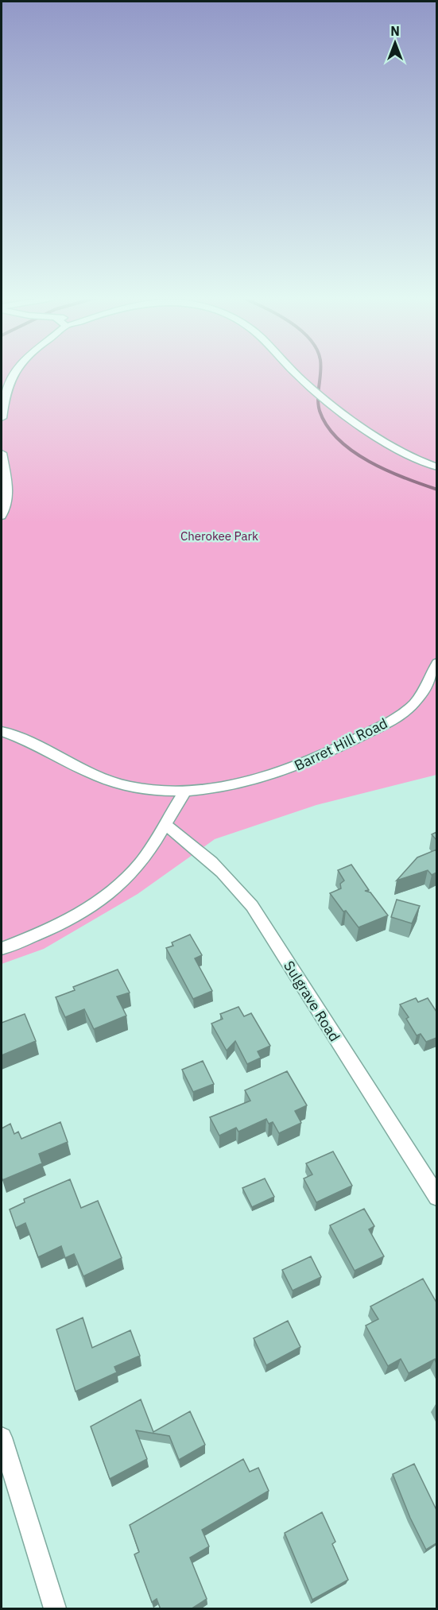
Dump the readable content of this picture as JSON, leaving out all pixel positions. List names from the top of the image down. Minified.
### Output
{"streets":{"street":["Barret Hill Road","Sulgrave Road"]},"parks":["Cherokee Park"],"north":"top"}
